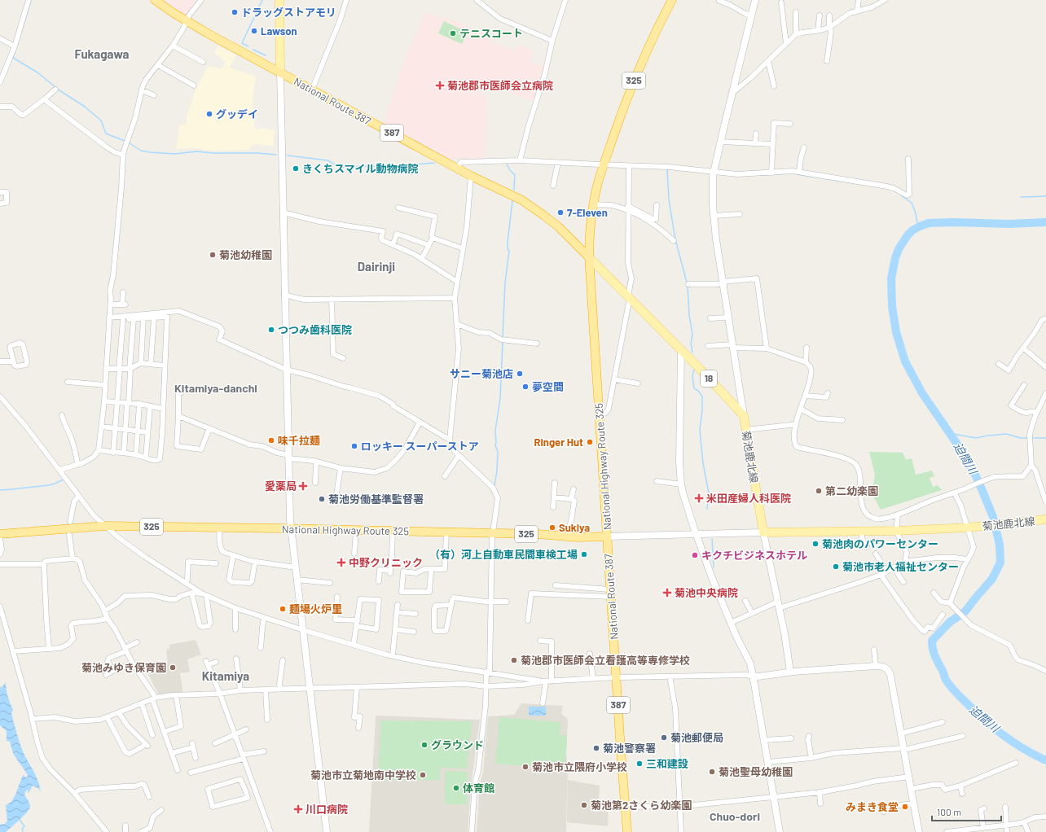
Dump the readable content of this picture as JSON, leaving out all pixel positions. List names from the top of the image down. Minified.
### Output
{"streets":{"highway":["325","National Route 387","387","National Highway Route 325"],"main road":["18","菊池鹿北線"]},"crossings":[["National Route 387","菊池鹿北線"],["National Route 387","National Highway Route 325"],["菊池鹿北線","National Highway Route 325"]],"districts":["Fukagawa","Dairinji","Kitamiya-danchi","Kitamiya","Chuo-dori"],"water":["迫間川"],"places":{"other":["ドラッグストアモリ","Lawson","テニスコート","グッデイ","きくちスマイル動物病院","7-Eleven","菊池幼稚園","つつみ歯科医院","サニー菊池店","夢空間","味千拉麺","Ringer Hut","ロッキー スーパーストア","第二幼楽園","菊池労働基準監督署","Sukiya","菊池肉のパワーセンター","（有）河上自動車民間車検工場","キクチビジネスホテル","菊池市老人福祉センター","麺場火炉里","菊池郡市医師会立看護高等専修学校","菊池みゆき保育園","菊池郵便局","グラウンド","菊池警察署","三和建設","菊池市立隈府小学校","菊池聖母幼稚園","菊池市立菊地南中学校","体育館","菊池第2さくら幼楽園","みまき食堂"],"health":["菊池郡市医師会立病院","愛薬局","米田産婦人科医院","中野クリニック","菊池中央病院","川口病院"]},"scale_bar":"100 m"}
